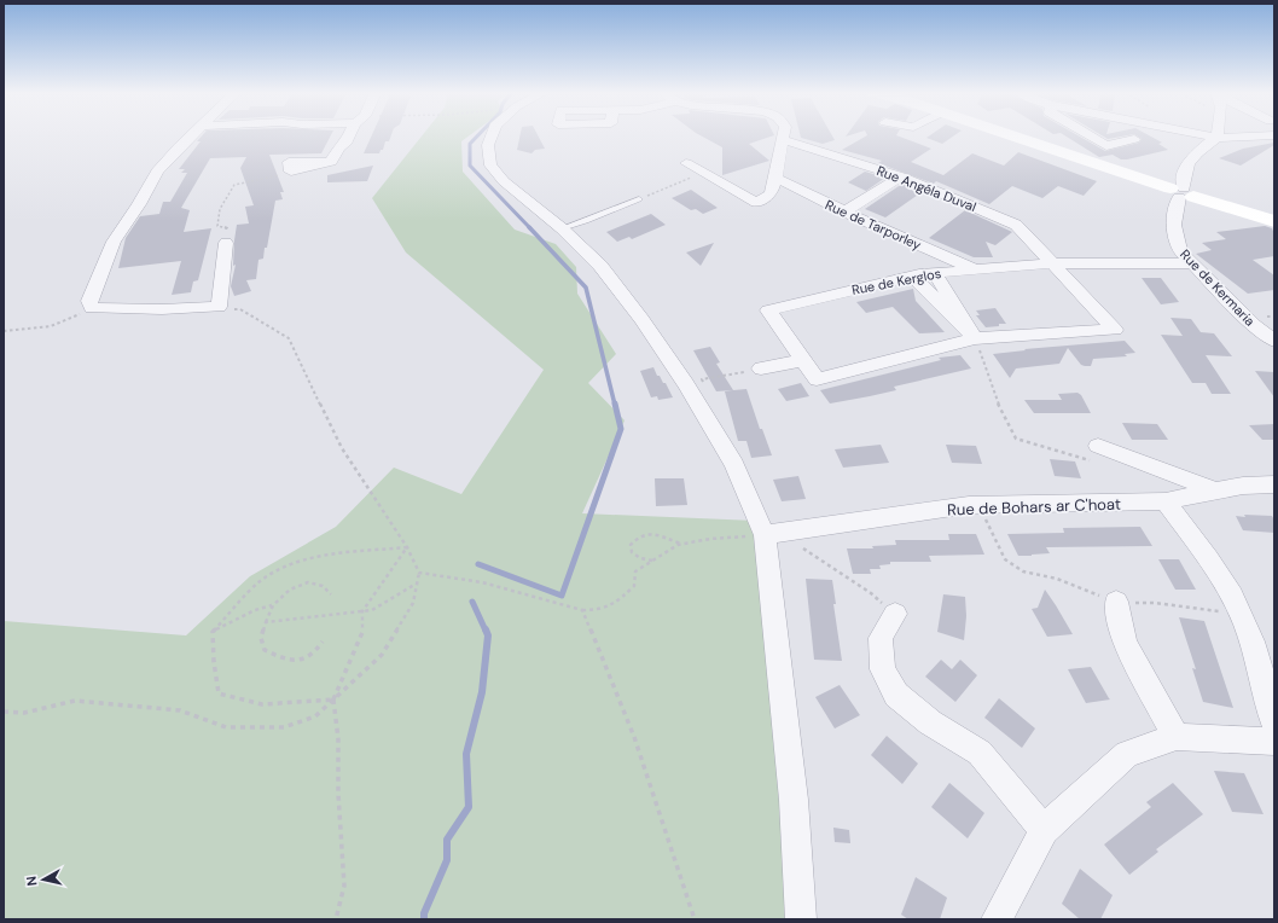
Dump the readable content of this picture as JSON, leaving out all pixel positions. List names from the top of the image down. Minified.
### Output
{"streets":{"street":["Rue Angéla Duval","Rue de Tarporley","Rue de Kerglos","Rue de Kermaria","Rue de Bohars ar C'hoat"]},"crossings":[["Rue Angéla Duval","Rue de Kerglos"],["Rue de Tarporley","Rue de Kerglos"],["Rue de Kerglos","Rue de Kermaria"]],"north":"left"}
